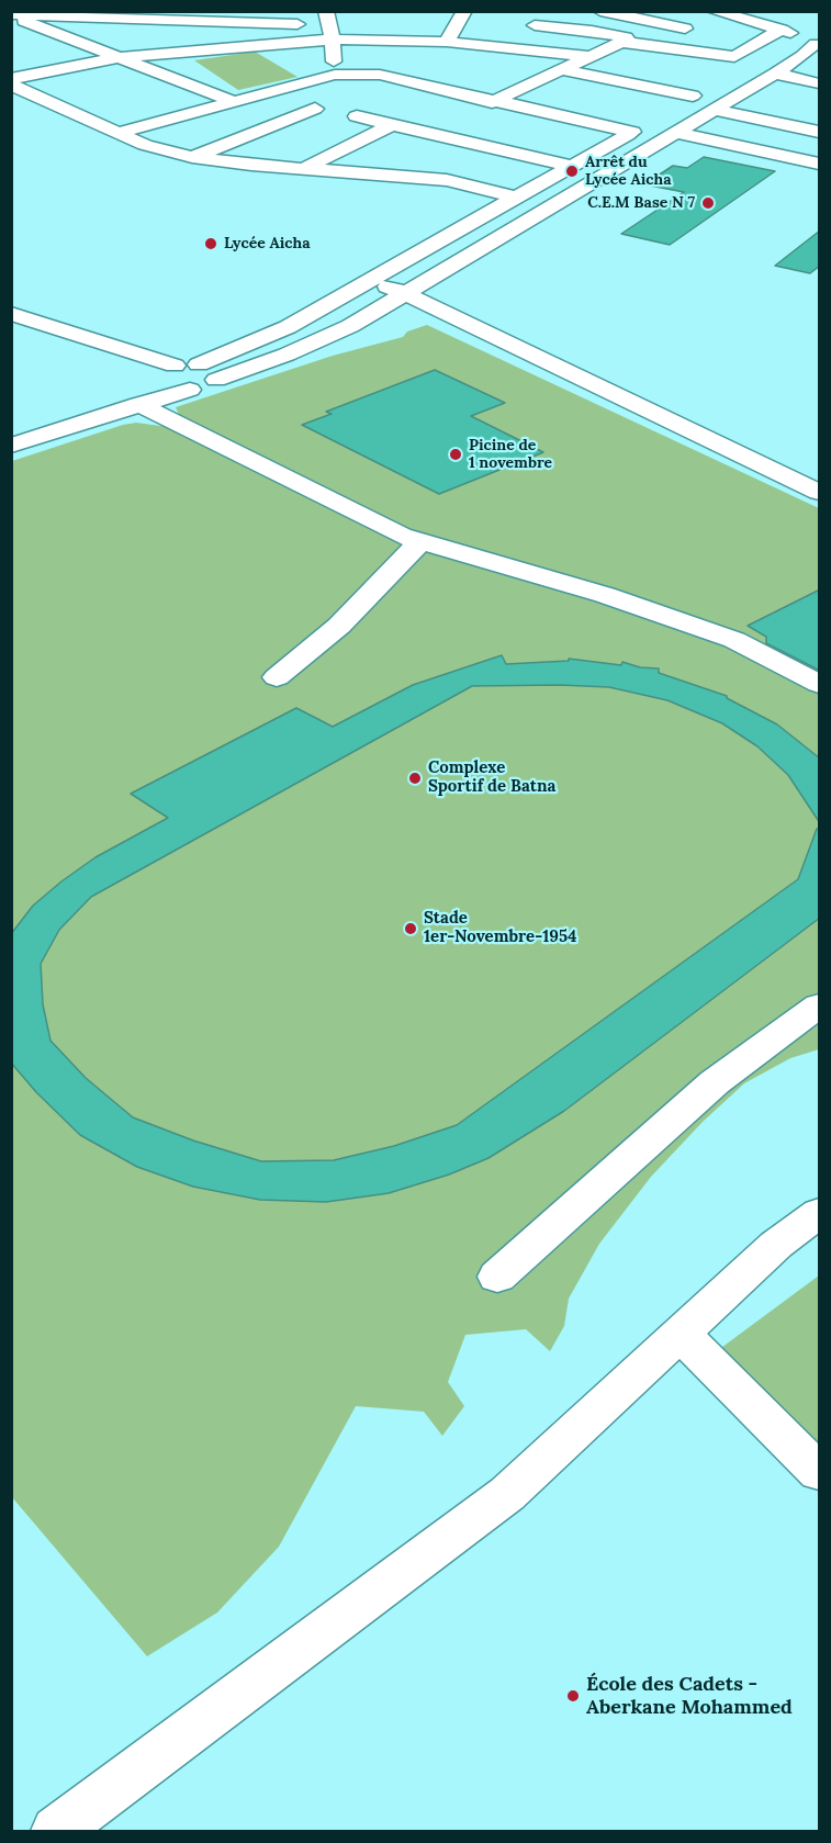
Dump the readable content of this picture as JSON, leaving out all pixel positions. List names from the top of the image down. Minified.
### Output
{"places":["Arrêt du Lycée Aicha","C.E.M Base N 7","Lycée Aicha","Picine de 1 novembre","Complexe Sportif de Batna","Stade 1er-Novembre-1954","École des Cadets - Aberkane Mohammed"]}
